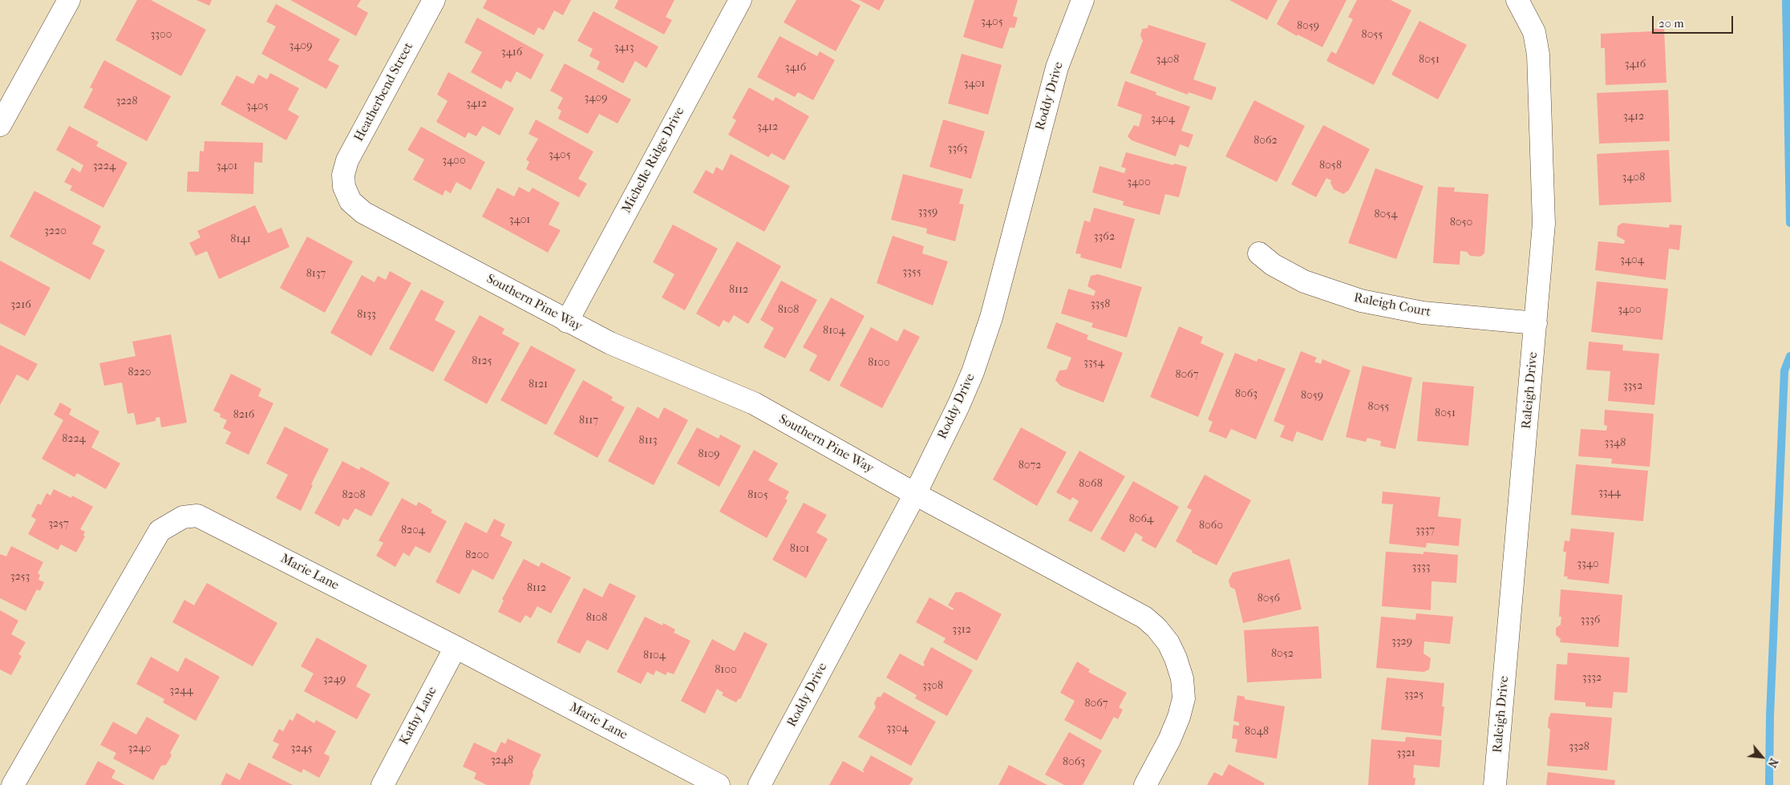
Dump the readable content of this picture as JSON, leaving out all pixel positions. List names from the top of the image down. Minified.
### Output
{"streets":{"street":["Heatherbend Street","Roddy Drive","Michelle Ridge Drive","Southern Pine Way","Raleigh Court","Raleigh Drive","Marie Lane","Kathy Lane"]},"crossings":[["Heatherbend Street","Southern Pine Way"],["Roddy Drive","Southern Pine Way"],["Michelle Ridge Drive","Southern Pine Way"],["Raleigh Court","Raleigh Drive"],["Marie Lane","Kathy Lane"]],"house_numbers":["3405","8059","3300","8055","3409","3413","3416","3408","8051","3416","3416","3401","3409","3228","3412","3405","3412","3404","3412","8062","3363","3405","3400","8058","3224","3401","3408","3400","3359","8054","3401","8050","3220","3362","8141","3404","3355","8137","8112","3358","3216","8108","3400","8133","8104","8125","8100","3354","8220","8067","8121","3352","8063","8059","8055","8051","8216","8117","8224","8113","3348","8109","8072","8068","3344","8208","8105","8064","3257","8060","8204","3337","8101","8200","3340","3333","3253","8112","8056","8108","3336","3312","3329","8052","8104","8100","3332","3249","3308","3244","3325","8067","3304","8048","3328","3240","3245","3321","3248","8063"],"scale_bar":"20 m","north":"bottom right"}
